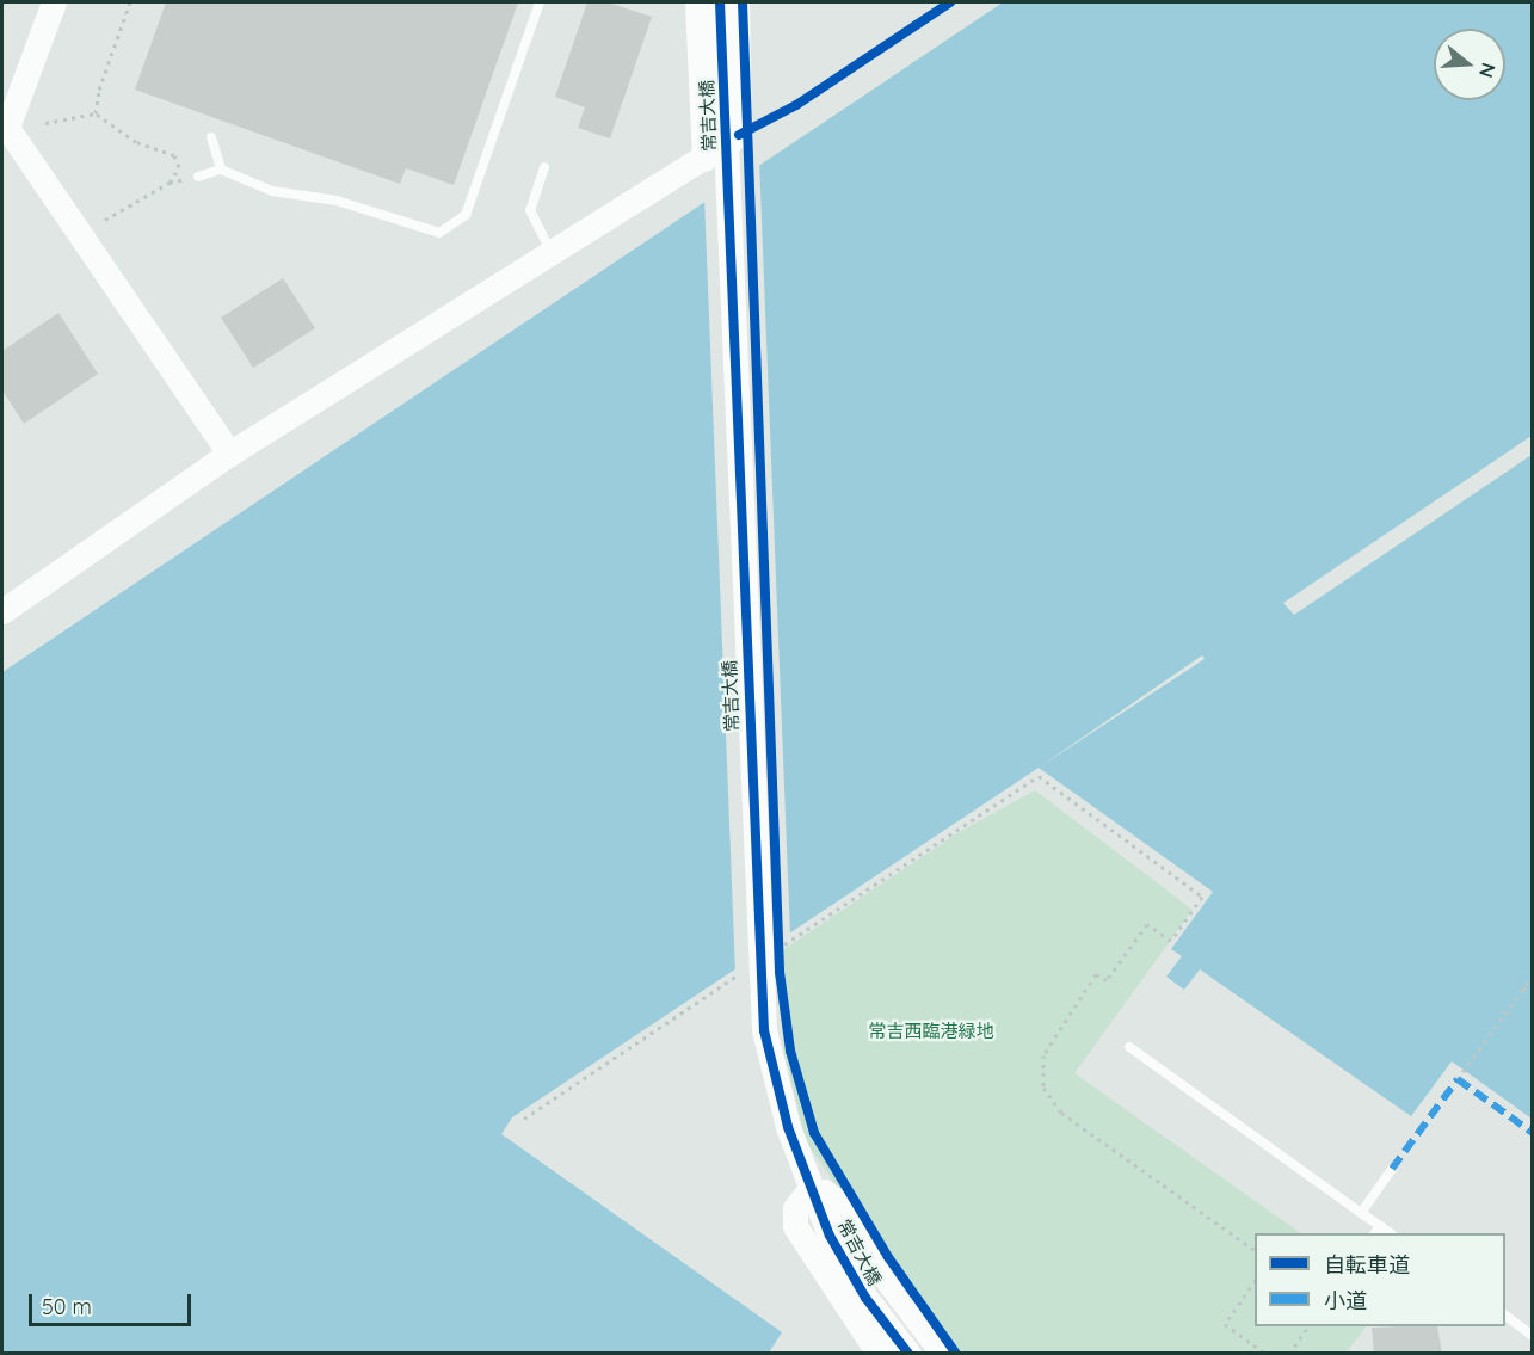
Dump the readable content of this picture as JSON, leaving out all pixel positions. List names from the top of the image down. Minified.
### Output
{"streets":{"street":["常吉大橋"]},"parks":["常吉西臨港緑地"],"legend":["自転車道","小道"],"scale_bar":"50 m","north":"right"}
